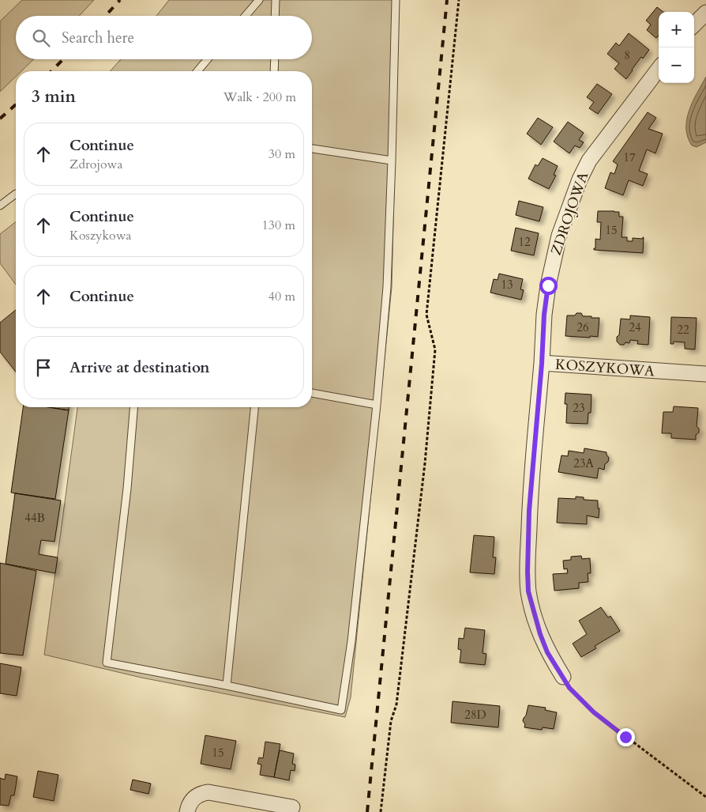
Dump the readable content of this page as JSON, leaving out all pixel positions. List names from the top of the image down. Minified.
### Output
{"streets":{"street":["ZDROJOWA","KOSZYKOWA"]},"crossings":[["ZDROJOWA","KOSZYKOWA"]],"house_numbers":["8","17","15","12","13","26","24","22","23","23A","44B","28D","15"],"page":{"map_buttons":["+","−"],"search":"Search here","heading":["3 min","Walk · 200 m"],"list":[["Continue","Zdrojowa","30 m"],["Continue","Koszykowa","130 m"],["Continue","40 m"],"Arrive at destination"]}}
